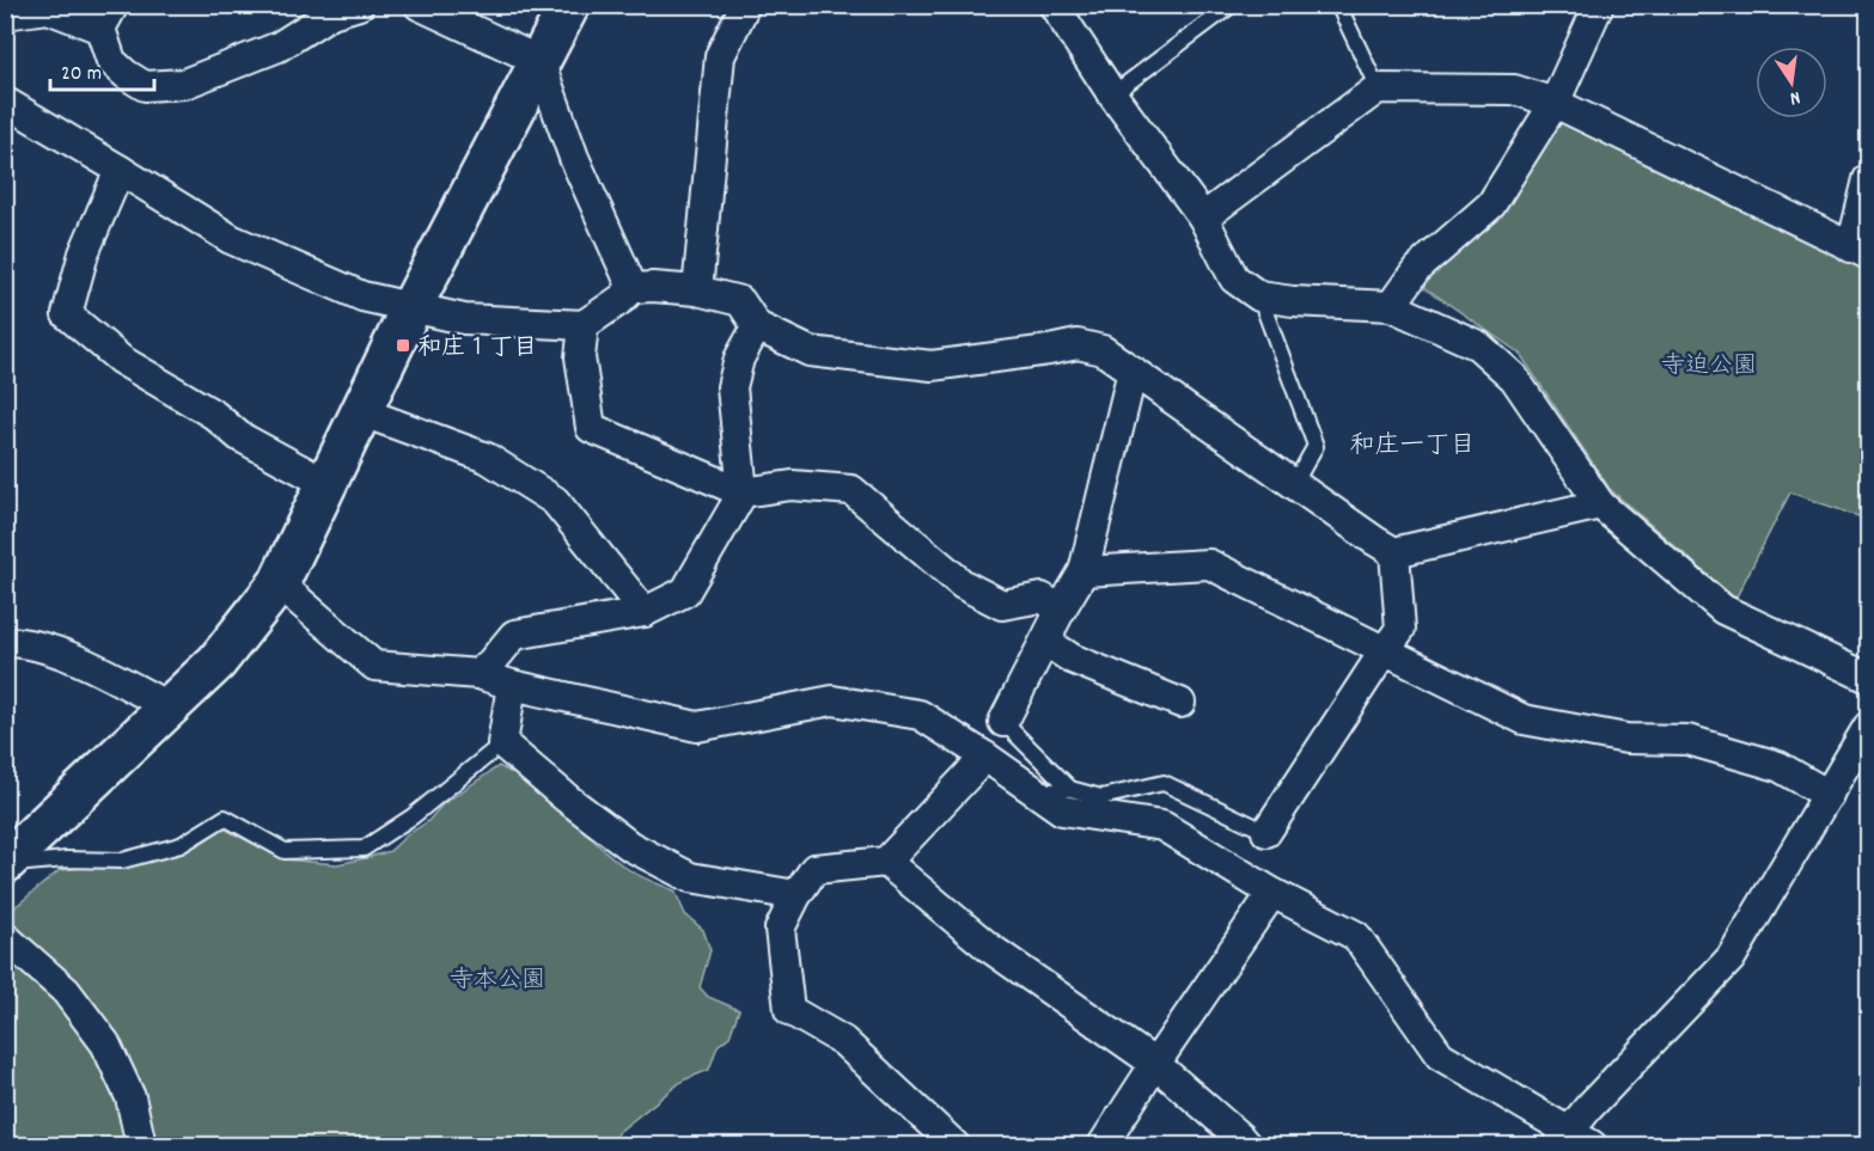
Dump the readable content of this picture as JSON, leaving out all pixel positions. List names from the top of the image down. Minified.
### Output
{"districts":["和庄一丁目"],"parks":["寺迫公園","寺本公園"],"places":{"transit":["和庄１丁目"]},"scale_bar":"20 m","north":"bottom"}
